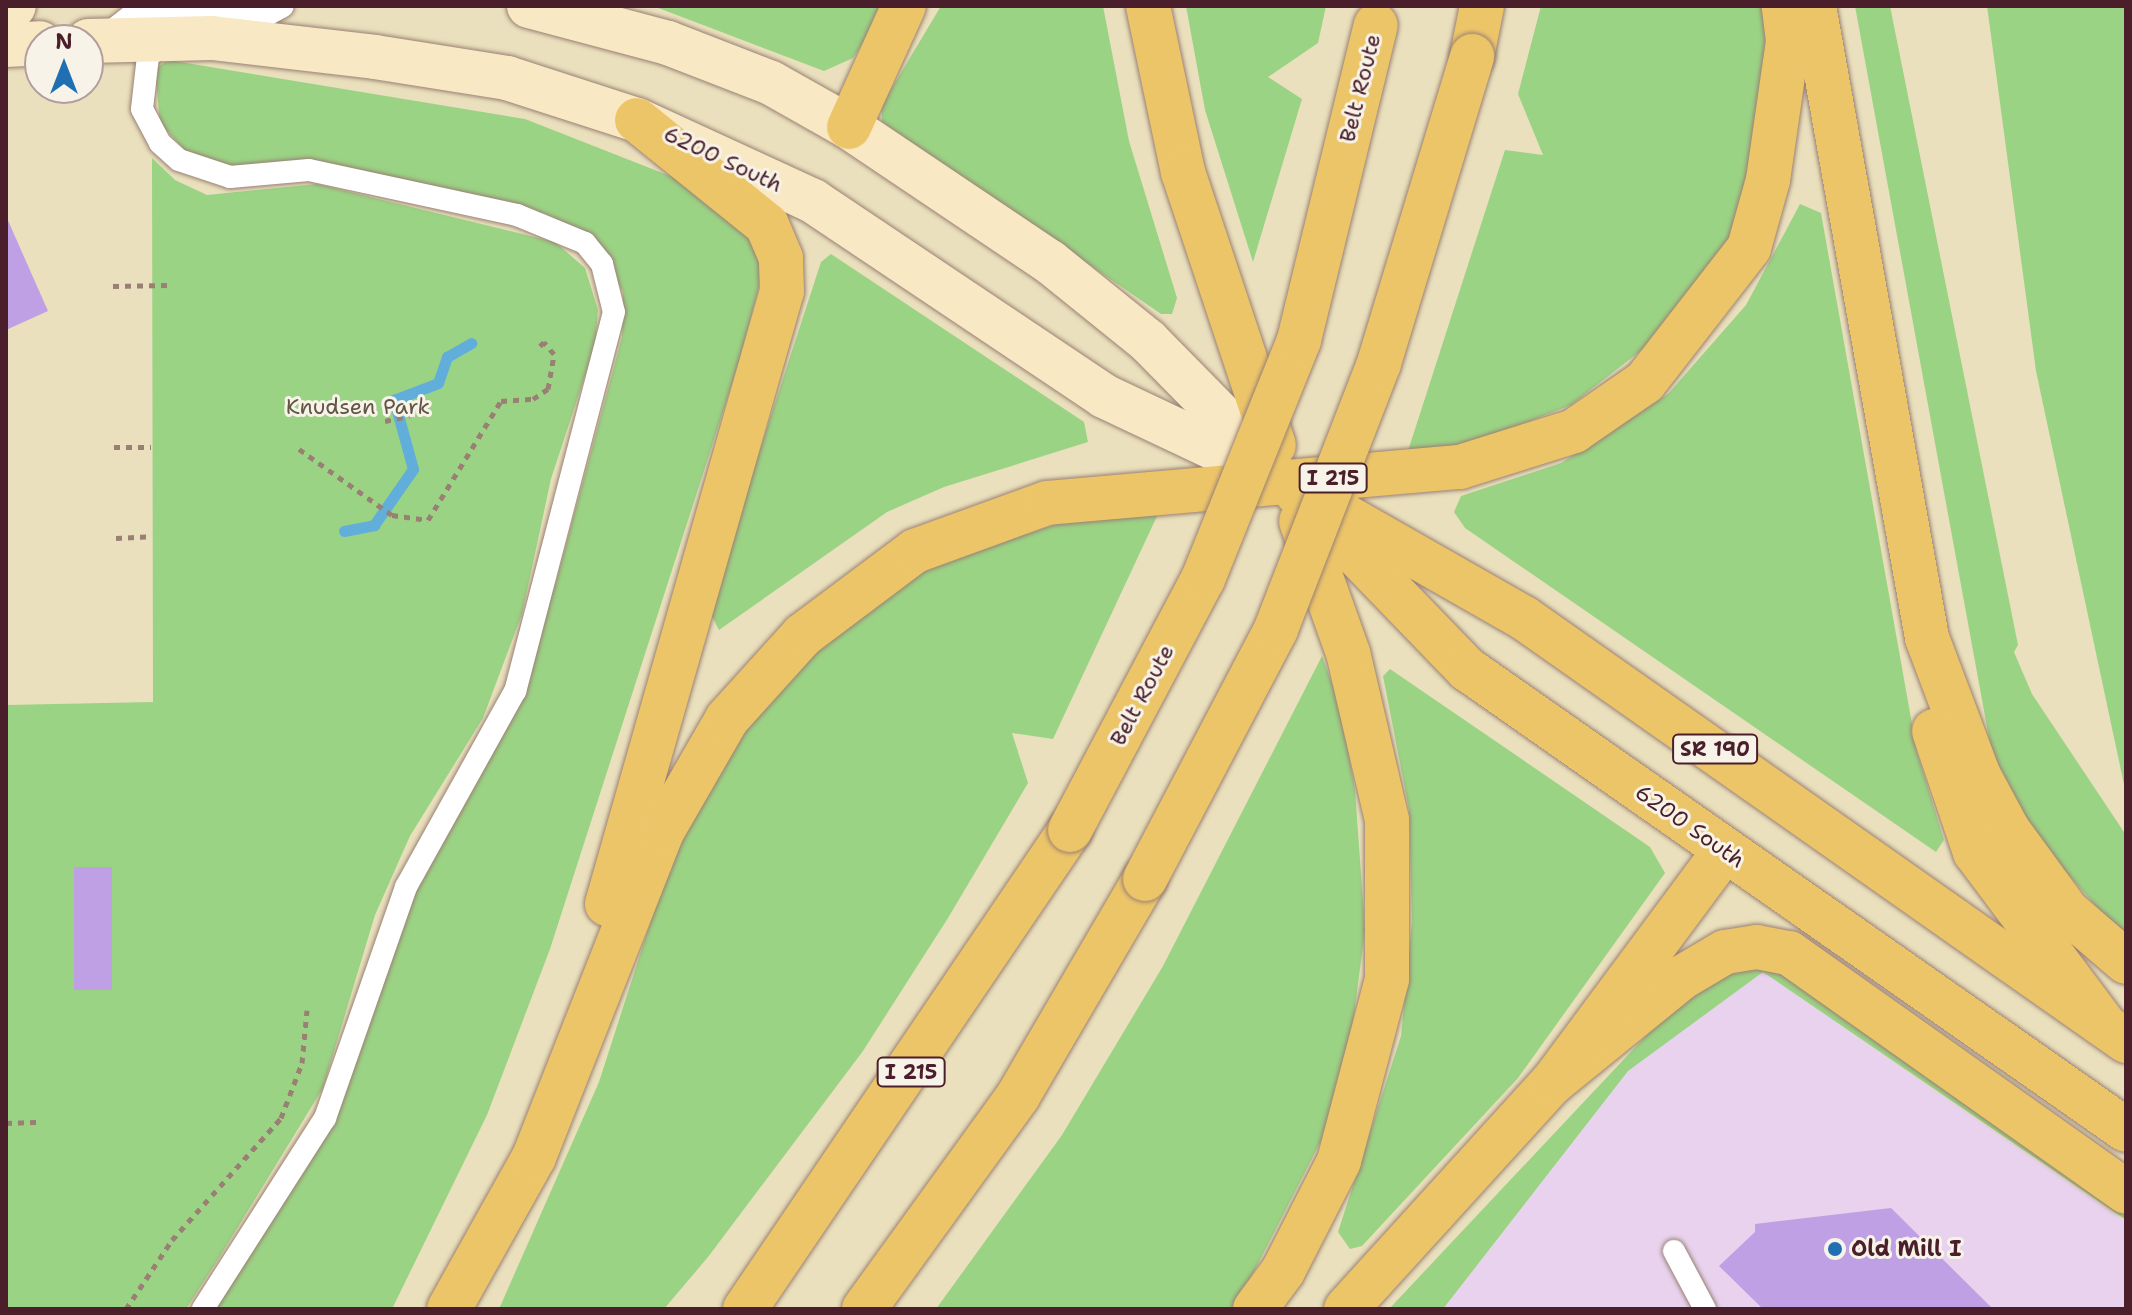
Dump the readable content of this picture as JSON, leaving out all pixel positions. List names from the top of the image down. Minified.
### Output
{"streets":{"main road":["Belt Route","6200 South","I 215","SR 190"]},"parks":["Knudsen Park"],"places":["Old Mill I"],"north":"top"}
